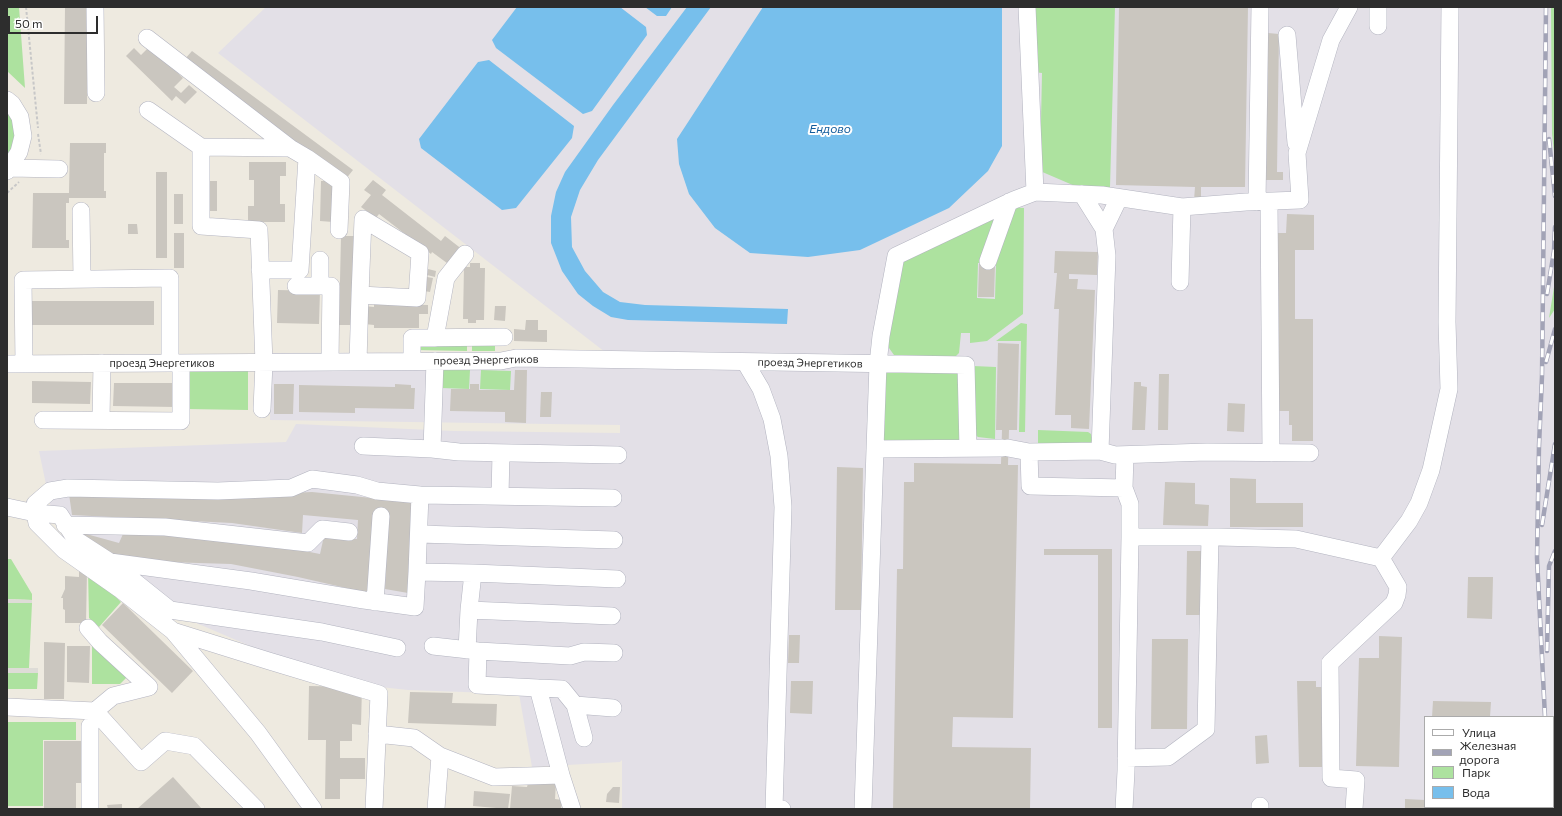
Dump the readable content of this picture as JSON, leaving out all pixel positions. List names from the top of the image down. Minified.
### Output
{"streets":{"street":["проезд Энергетиков"]},"water":["Ендово"],"legend":["Улица","Железная дорога","Парк","Вода"],"scale_bar":"50 m"}
